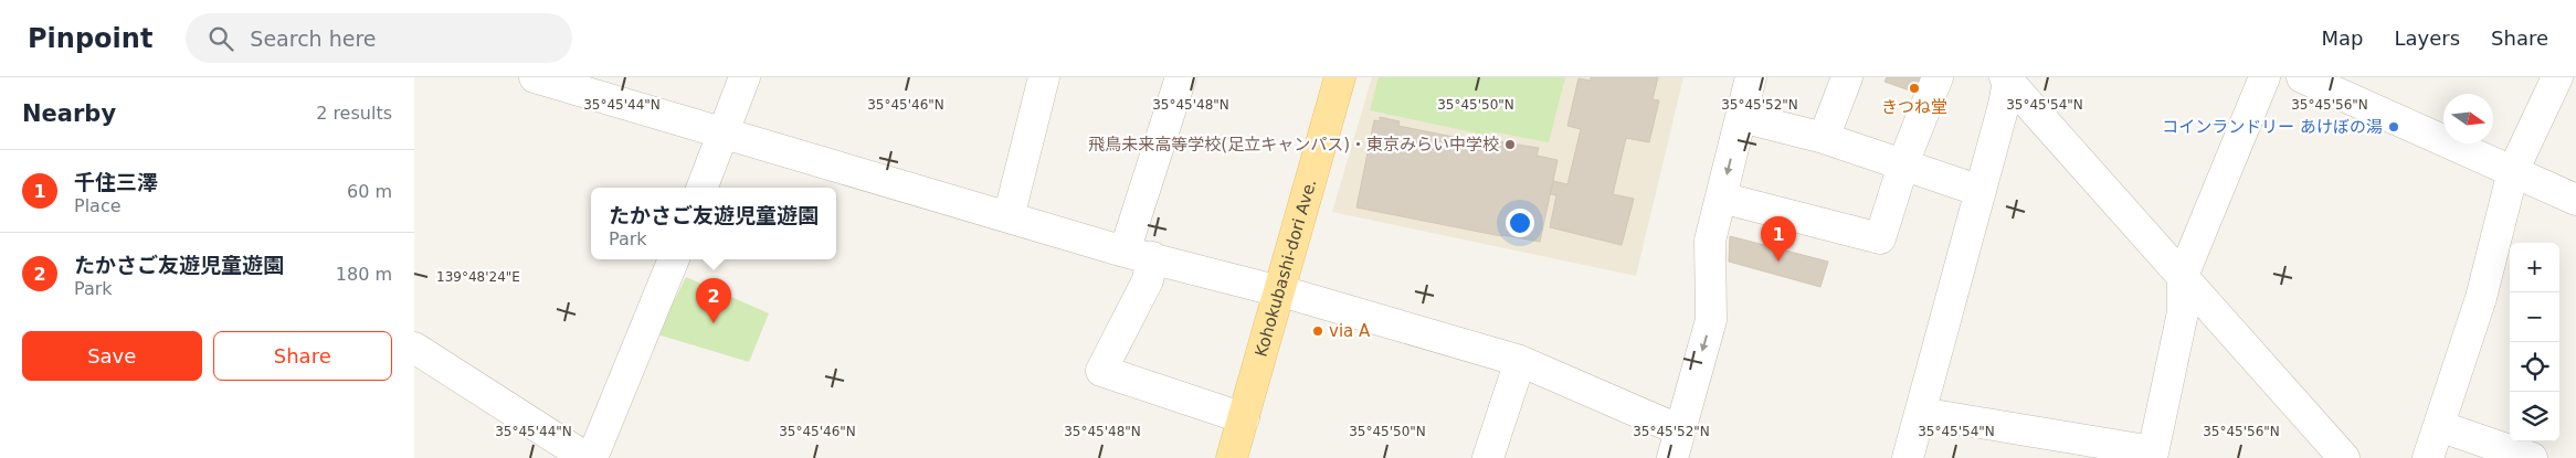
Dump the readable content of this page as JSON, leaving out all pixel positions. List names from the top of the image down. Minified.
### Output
{"streets":{"main road":["Kohokubashi-dori Ave."]},"places":["きつね堂","コインランドリー あけぼの湯","飛鳥未来高等学校(足立キャンパス)・東京みらい中学校","via A"],"north":"right","page":{"header":"Pinpoint","search":"Search here","nav":["Map","Layers","Share"],"heading":["Nearby","2 results"],"list":[{"mark":"1","name":"千住三澤","note":"Place","value":"60 m"},{"mark":"2","name":"たかさご友遊児童遊園","note":"Park","value":"180 m"}],"popup":["たかさご友遊児童遊園","Park"],"pins":["1","2"],"map_buttons":["+","−"],"buttons":["Save","Share"]},"coordinates":["35°45'44\"N","35°45'46\"N","35°45'54\"N","35°45'48\"N","35°45'50\"N","35°45'52\"N","35°45'56\"N","139°48'24\"E"]}
